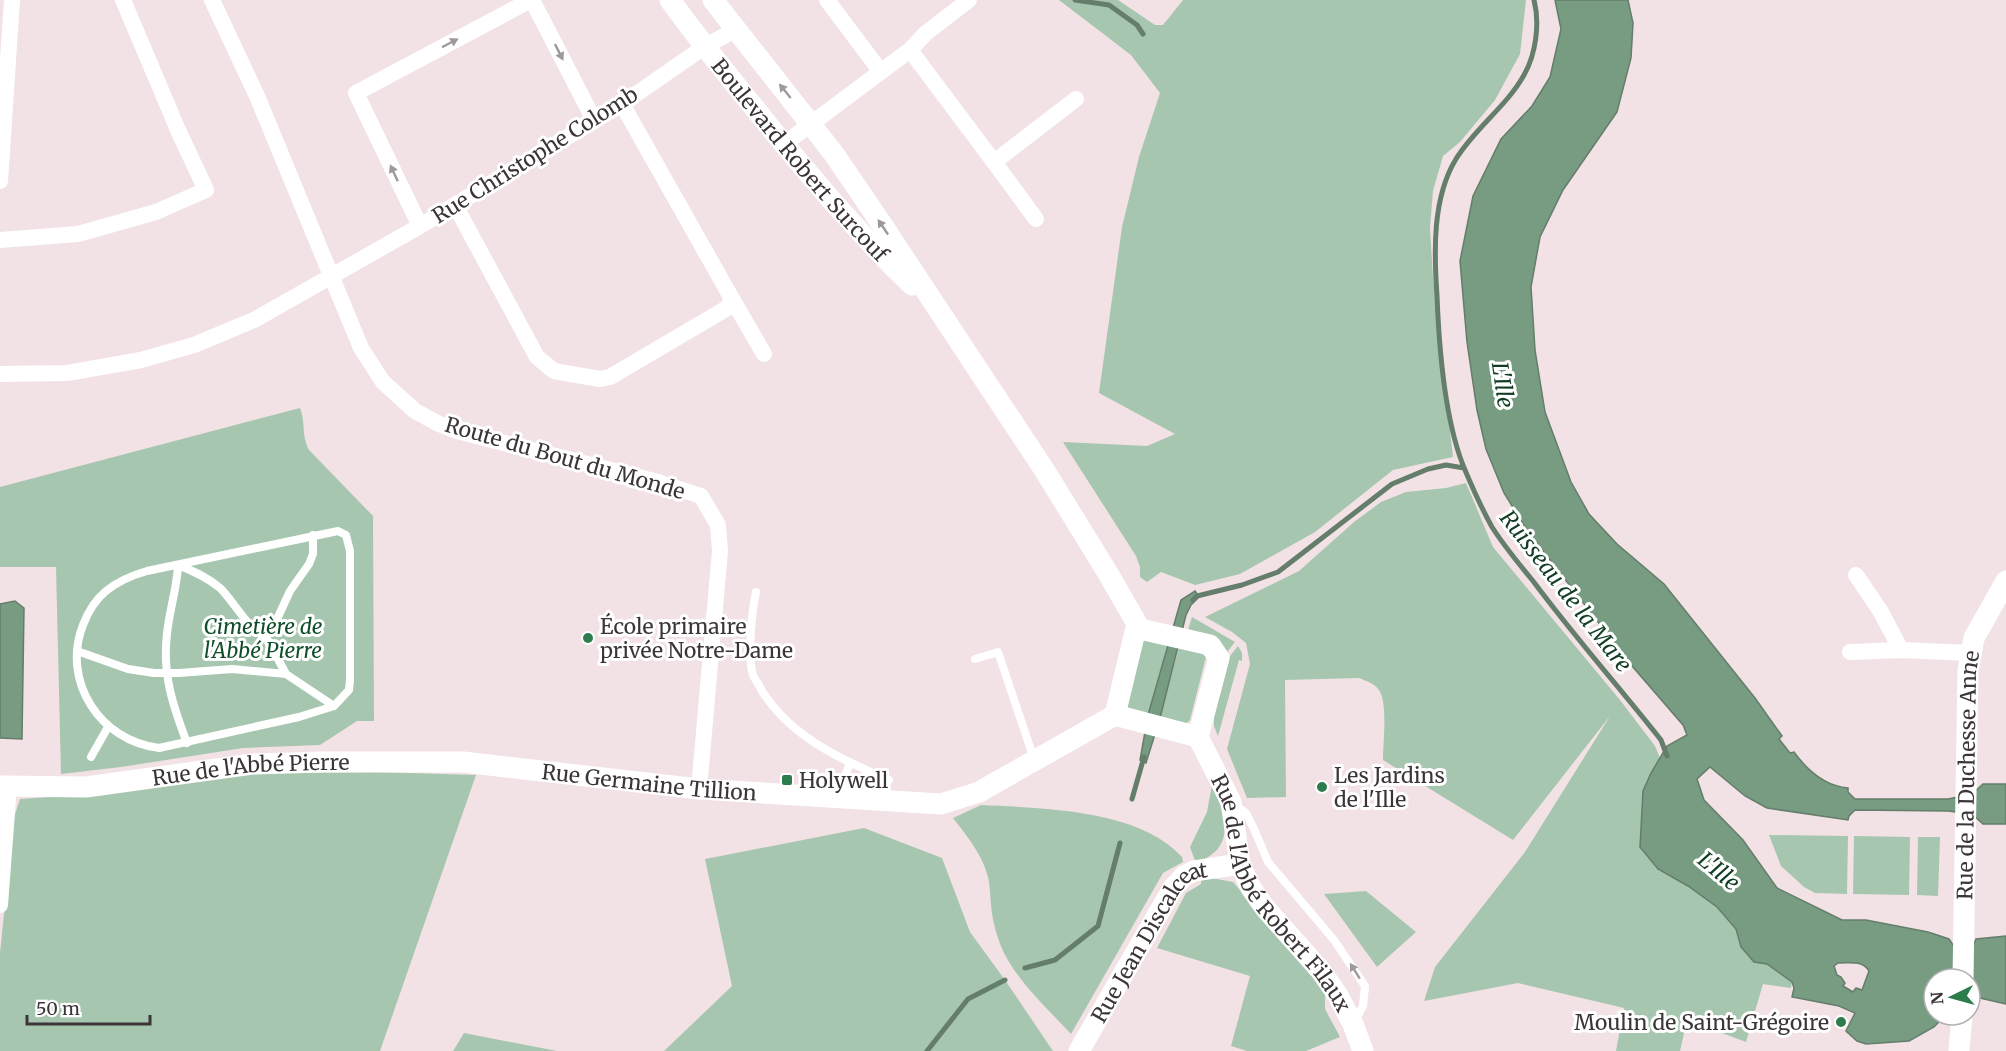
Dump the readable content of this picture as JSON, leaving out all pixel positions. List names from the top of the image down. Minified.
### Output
{"streets":{"street":["Rue Christophe Colomb","Boulevard Robert Surcouf","Route du Bout du Monde","Rue de l'Abbé Pierre","Rue de la Duchesse Anne","Rue Germaine Tillion","Rue de l'Abbé Robert Filaux","Rue Jean Discalceat"]},"crossings":[["Rue Christophe Colomb","Boulevard Robert Surcouf"],["Rue Christophe Colomb","Route du Bout du Monde"],["Route du Bout du Monde","Rue Germaine Tillion"],["Rue de l'Abbé Pierre","Rue Germaine Tillion"],["Rue de l'Abbé Robert Filaux","Rue Jean Discalceat"]],"water":["L'Ille","Ruisseau de la Mare"],"parks":["Cimetière de l'Abbé Pierre"],"places":{"other":["École primaire privée Notre-Dame","Les Jardins de l'Ille","Moulin de Saint-Grégoire"],"transit":["Holywell"]},"scale_bar":"50 m","north":"left"}
